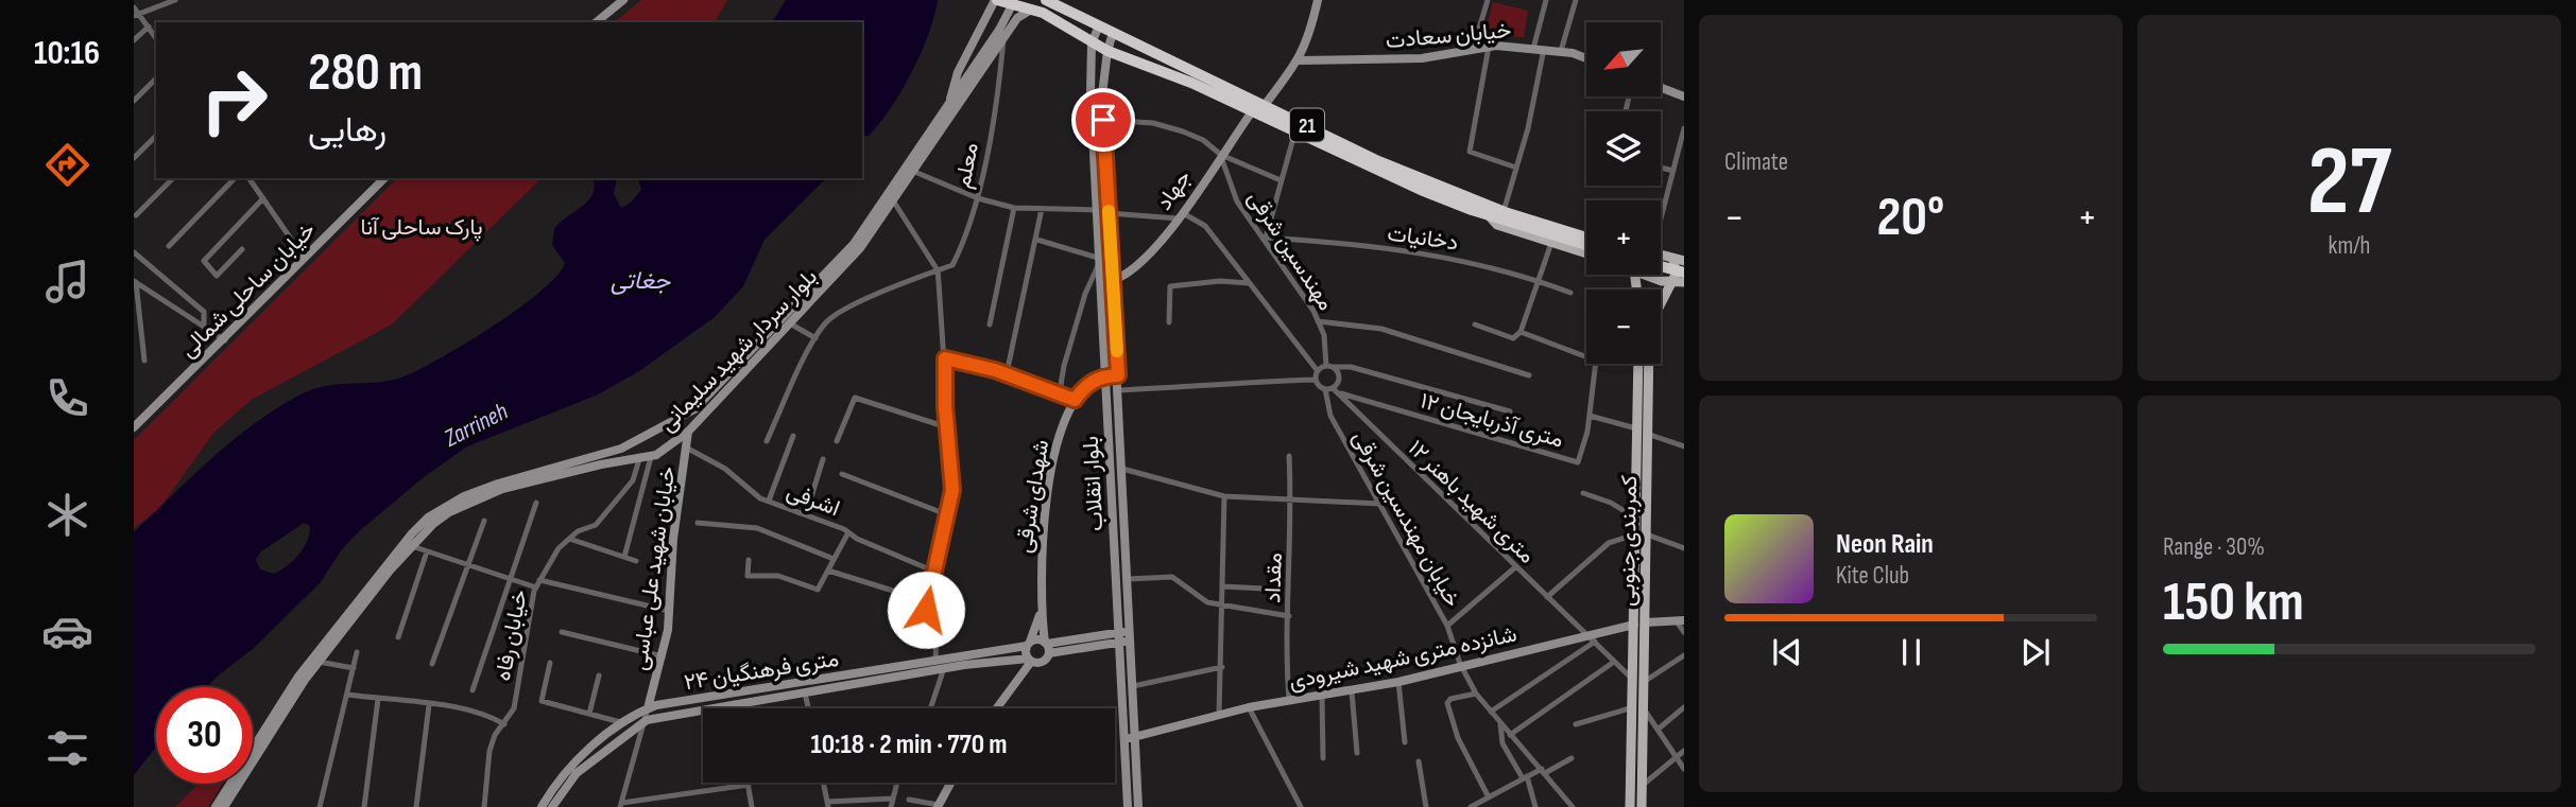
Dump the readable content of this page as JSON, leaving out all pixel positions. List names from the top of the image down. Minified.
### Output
{"streets":{"highway":["21"],"main road":["خیابان سعادت","جهاد","خیابان ساحلی شمالی","بلوار سردار شهید سلیمانی","بلوار انقلاب","شهدای شرقی","کمربندی جنوبی","خیابان شهید علی عباسی","شانزده متری شهید شیرودی","۲۴ متری فرهنگیان"],"street":["معلم","دخانیات","مهندسین شرقی","۱۲ متری آذربایجان","اشرفی","۱۲ متری شهید باهنر","خیابان مهندسین شرقی","مقداد","خیابان رفاه"]},"crossings":[["21","جهاد"],["21","بلوار سردار شهید سلیمانی"],["21","بلوار انقلاب"],["معلم","بلوار سردار شهید سلیمانی"],["جهاد","مهندسین شرقی"],["جهاد","بلوار انقلاب"],["دخانیات","مهندسین شرقی"],["مهندسین شرقی","۱۲ متری شهید باهنر"],["مهندسین شرقی","خیابان مهندسین شرقی"],["بلوار سردار شهید سلیمانی","خیابان شهید علی عباسی"],["بلوار سردار شهید سلیمانی","خیابان رفاه"],["۱۲ متری آذربایجان","۱۲ متری شهید باهنر"],["بلوار انقلاب","شهدای شرقی"],["بلوار انقلاب","شانزده متری شهید شیرودی"],["شهدای شرقی","۲۴ متری فرهنگیان"],["اشرفی","خیابان شهید علی عباسی"],["۱۲ متری شهید باهنر","خیابان مهندسین شرقی"],["۱۲ متری شهید باهنر","کمربندی جنوبی"],["۱۲ متری شهید باهنر","شانزده متری شهید شیرودی"],["خیابان مهندسین شرقی","شانزده متری شهید شیرودی"],["کمربندی جنوبی","شانزده متری شهید شیرودی"],["خیابان شهید علی عباسی","۲۴ متری فرهنگیان"],["مقداد","شانزده متری شهید شیرودی"]],"water":["جغاتی","Zarrineh"],"parks":["پارک ساحلی آنا"],"north":"bottom left","page":{"tabs":"10:16","tile":["Climate",["27","km/h"],["Range · 30%","150 km"]],"map_buttons":["+","−"],"turn":["280 m","رهایی"],"heat":["−","20°","+"],"song":["Neon Rain","Kite Club"],"limit":"30","trip":"10:18 · 2 min · 770 m"}}
